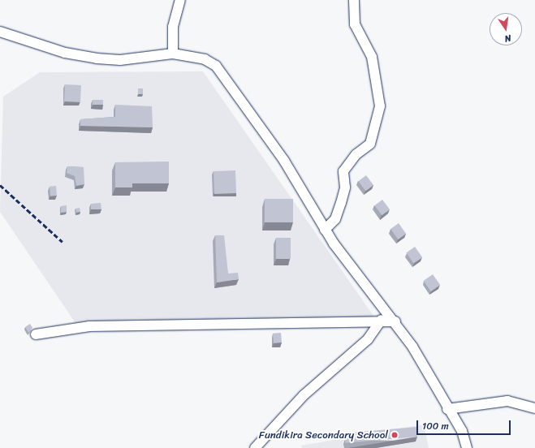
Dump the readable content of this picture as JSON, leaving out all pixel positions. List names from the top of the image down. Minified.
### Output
{"places":["Fundikira Secondary School"],"scale_bar":"100 m","north":"bottom"}
